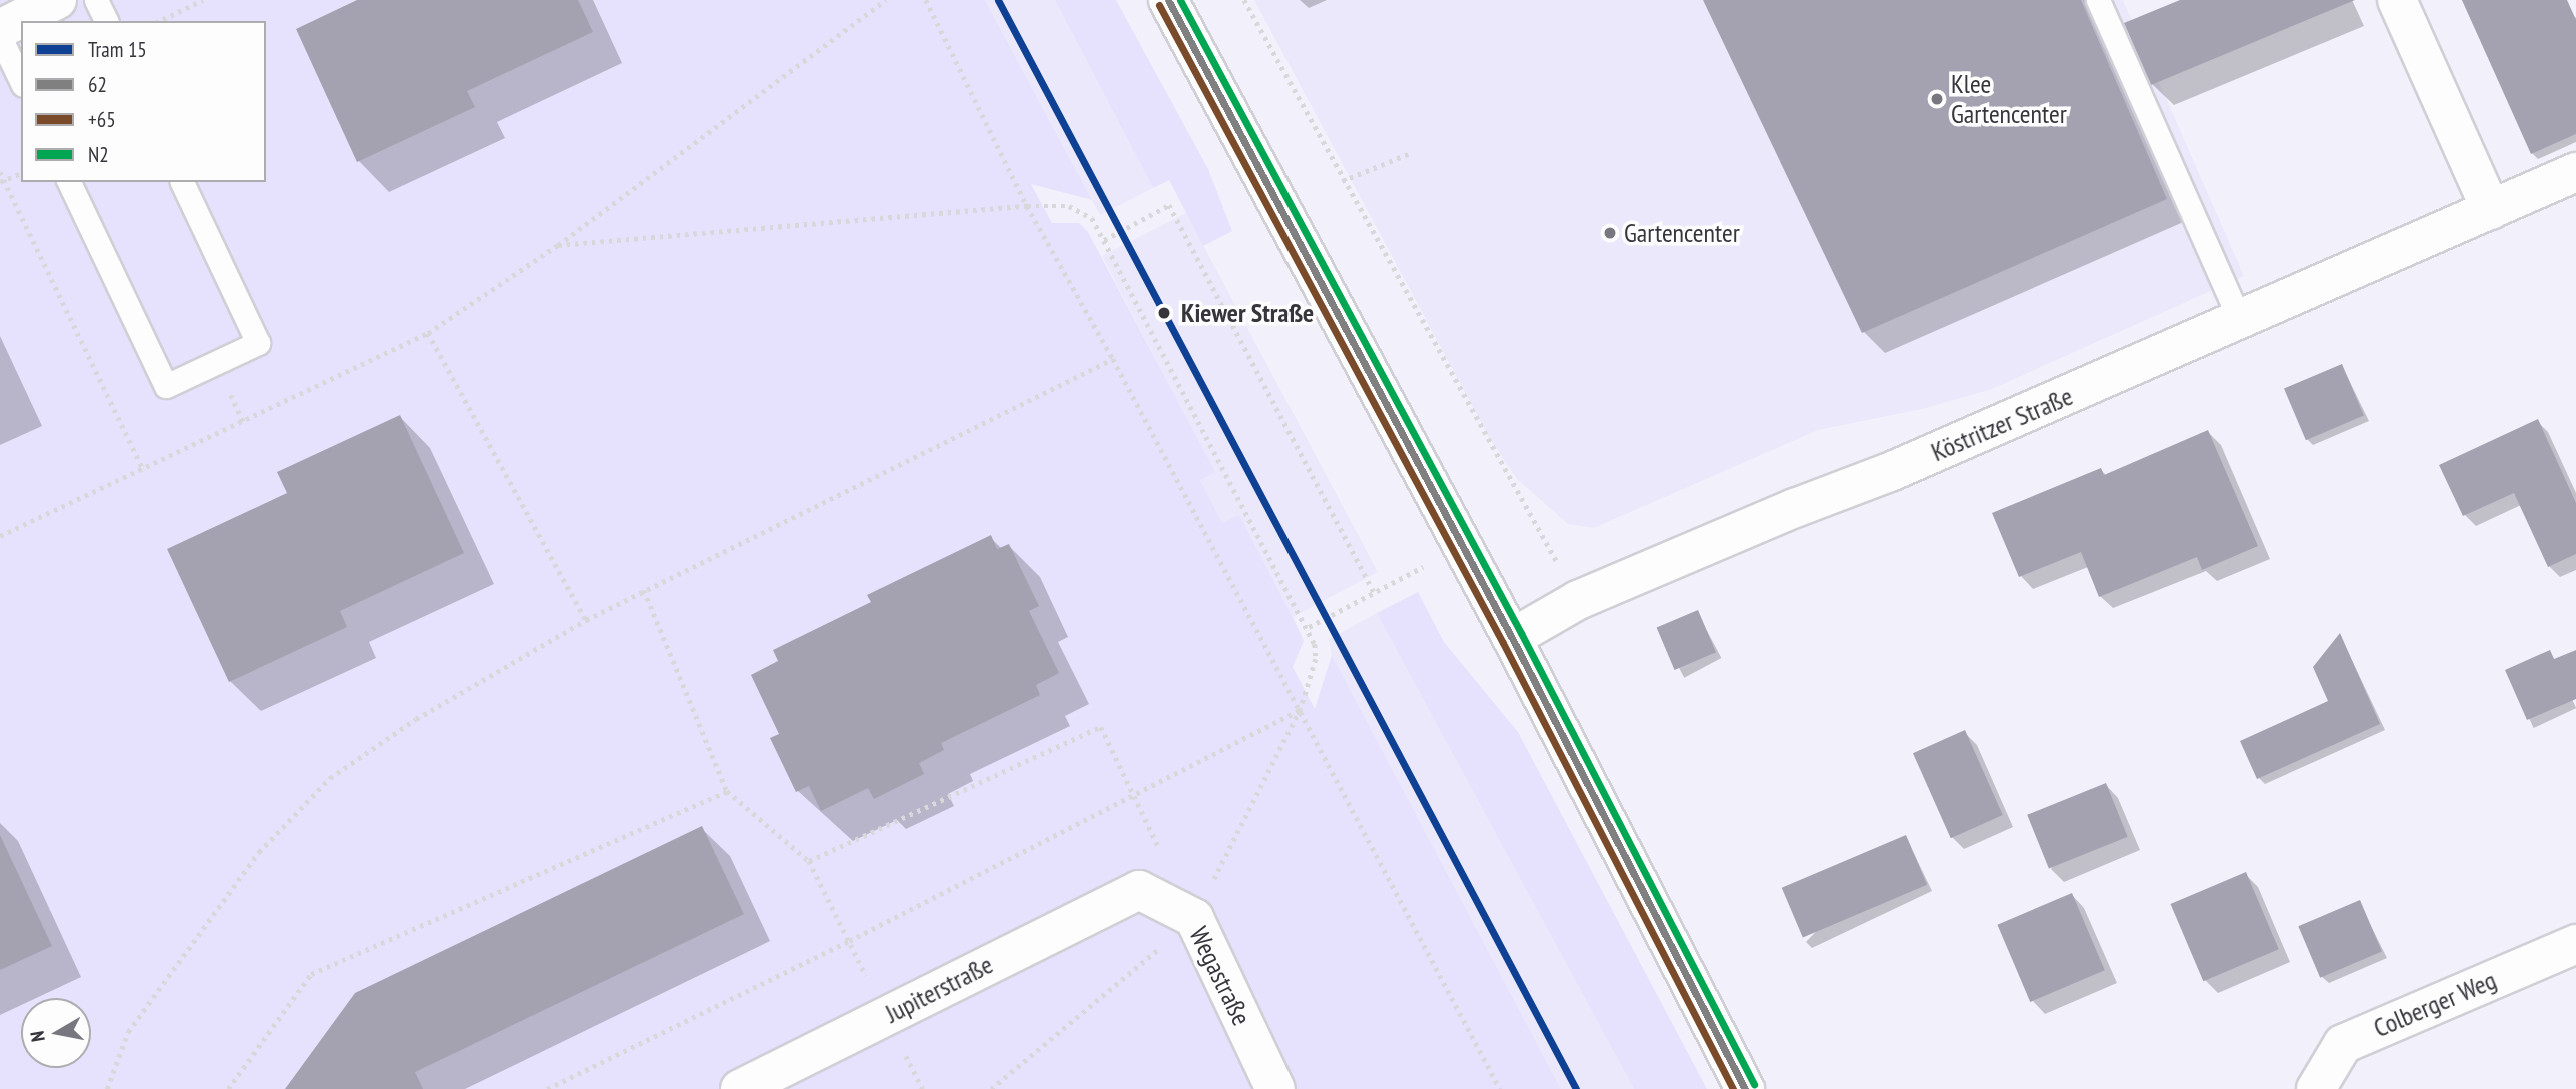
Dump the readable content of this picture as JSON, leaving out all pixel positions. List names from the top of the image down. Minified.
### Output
{"streets":{"street":["Köstritzer Straße","Wegastraße","Jupiterstraße","Colberger Weg"]},"crossings":[["Wegastraße","Jupiterstraße"]],"places":["Klee Gartencenter","Gartencenter","Kiewer Straße"],"lines":["tram line 15","transit line 62","transit line N2","transit line +65"],"legend":["Tram 15","62","+65","N2"],"north":"left"}
